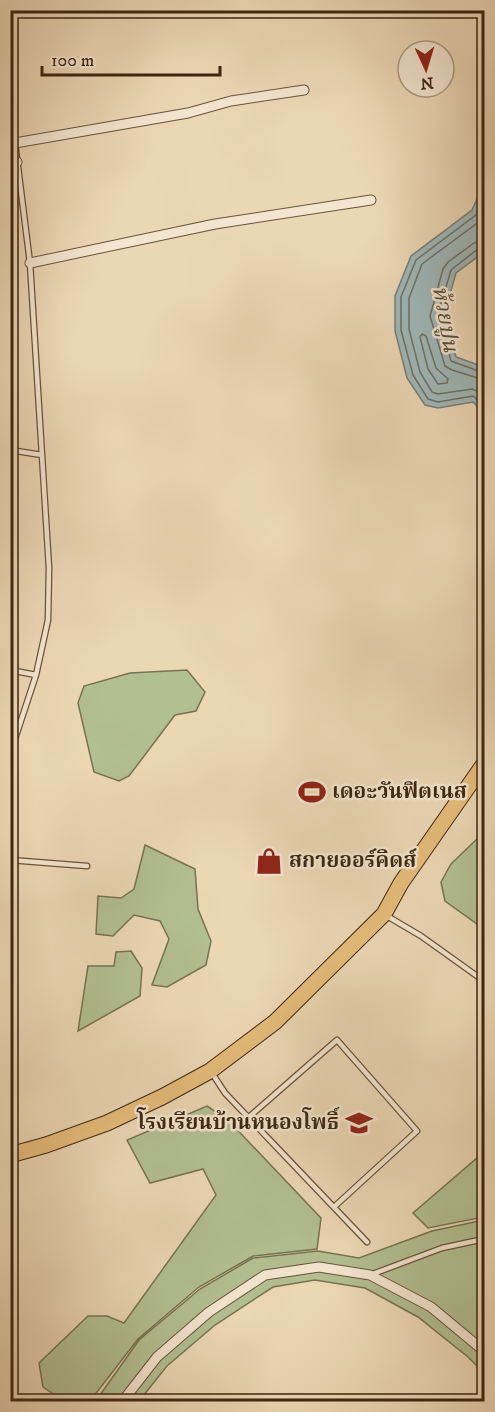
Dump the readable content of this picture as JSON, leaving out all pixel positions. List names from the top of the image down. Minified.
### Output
{"water":["ห้วยปูน"],"places":{"sports":["เดอะวันฟิตเนส"],"shop":["สกายออร์คิดส์"],"school or university":["โรงเรียนบ้านหนองโพธิ์"]},"scale_bar":"100 m","north":"bottom"}
